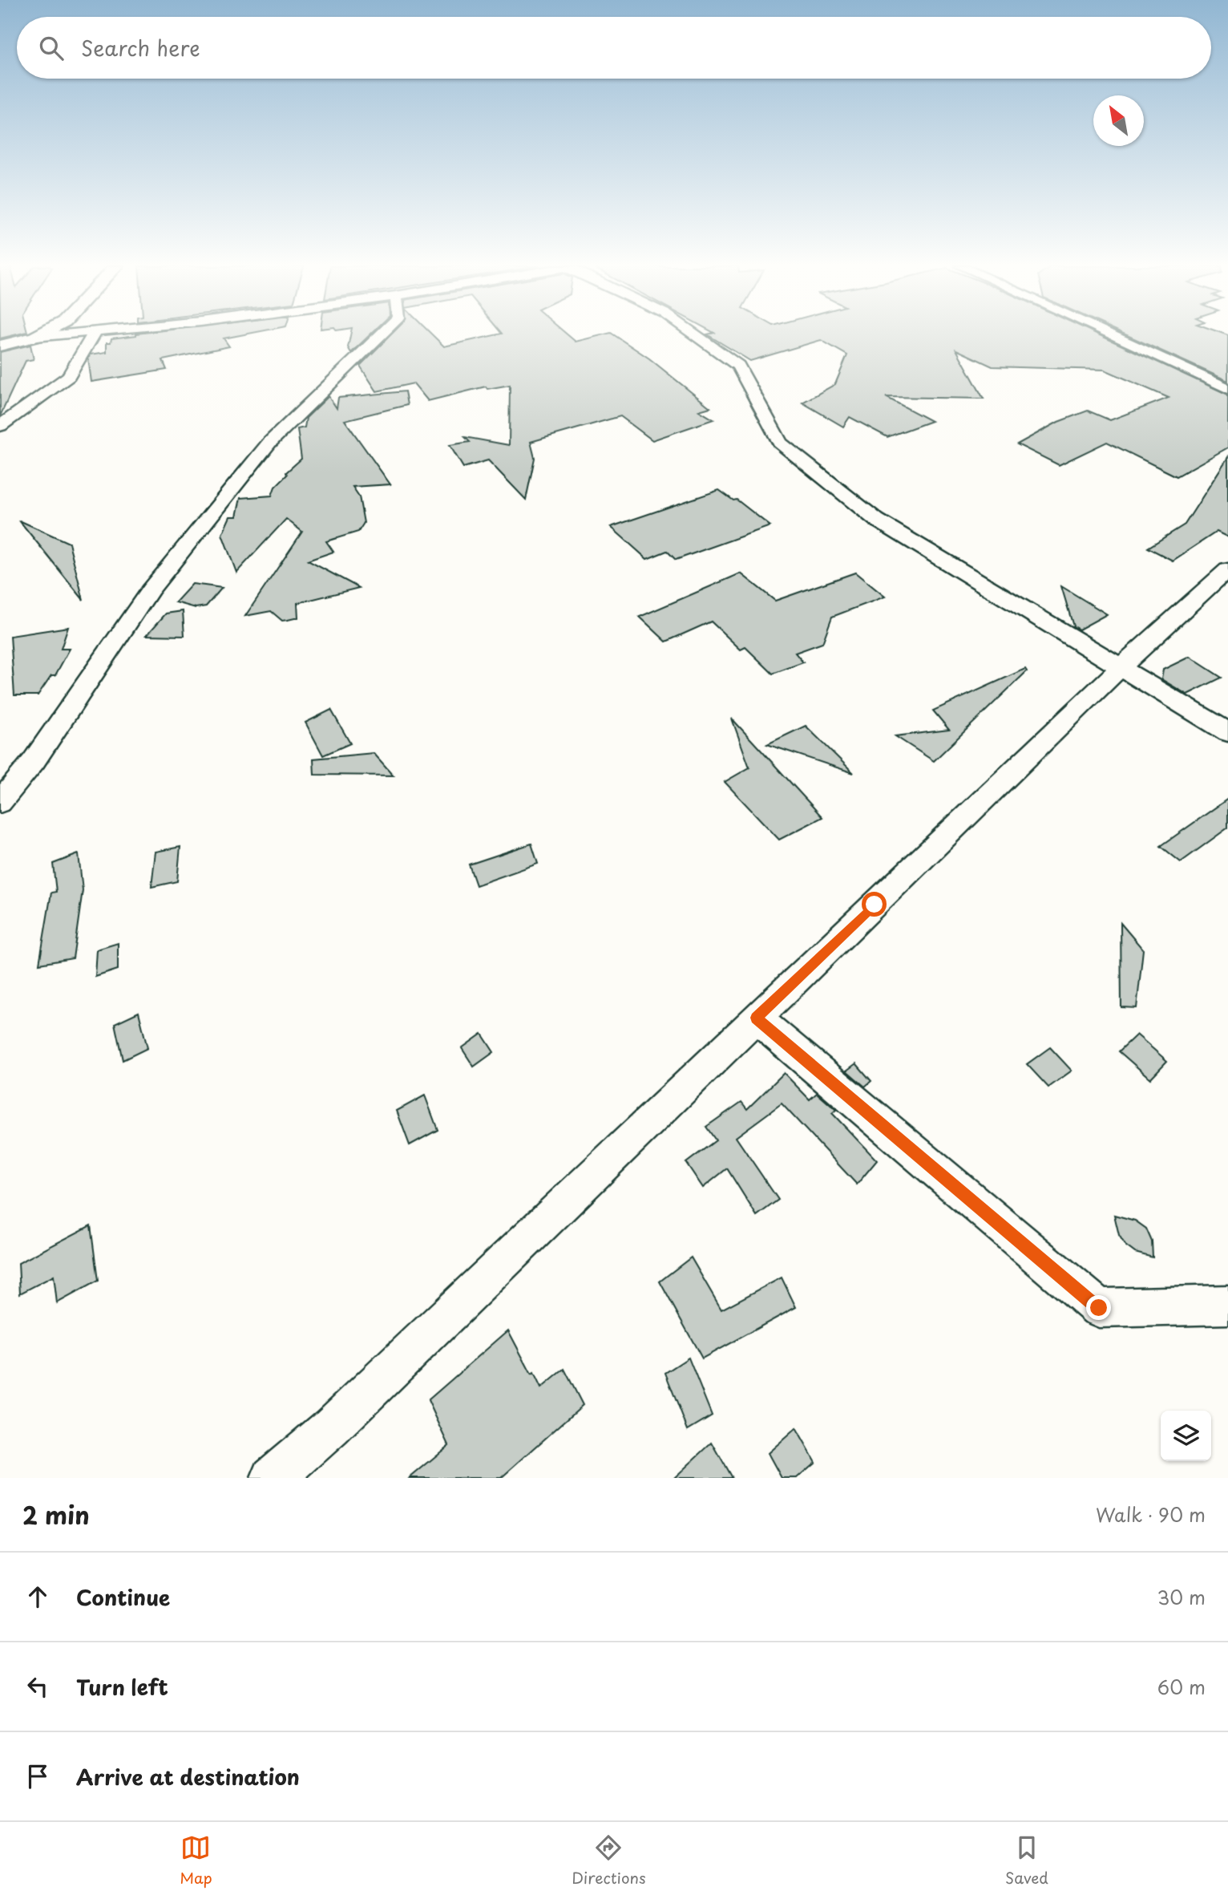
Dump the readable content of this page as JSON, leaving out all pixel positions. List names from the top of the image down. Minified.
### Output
{"north":"top left","page":{"search":"Search here","heading":["2 min","Walk · 90 m"],"list":[["Continue","30 m"],["Turn left","60 m"],"Arrive at destination"],"nav":["Map","Directions","Saved"]}}
